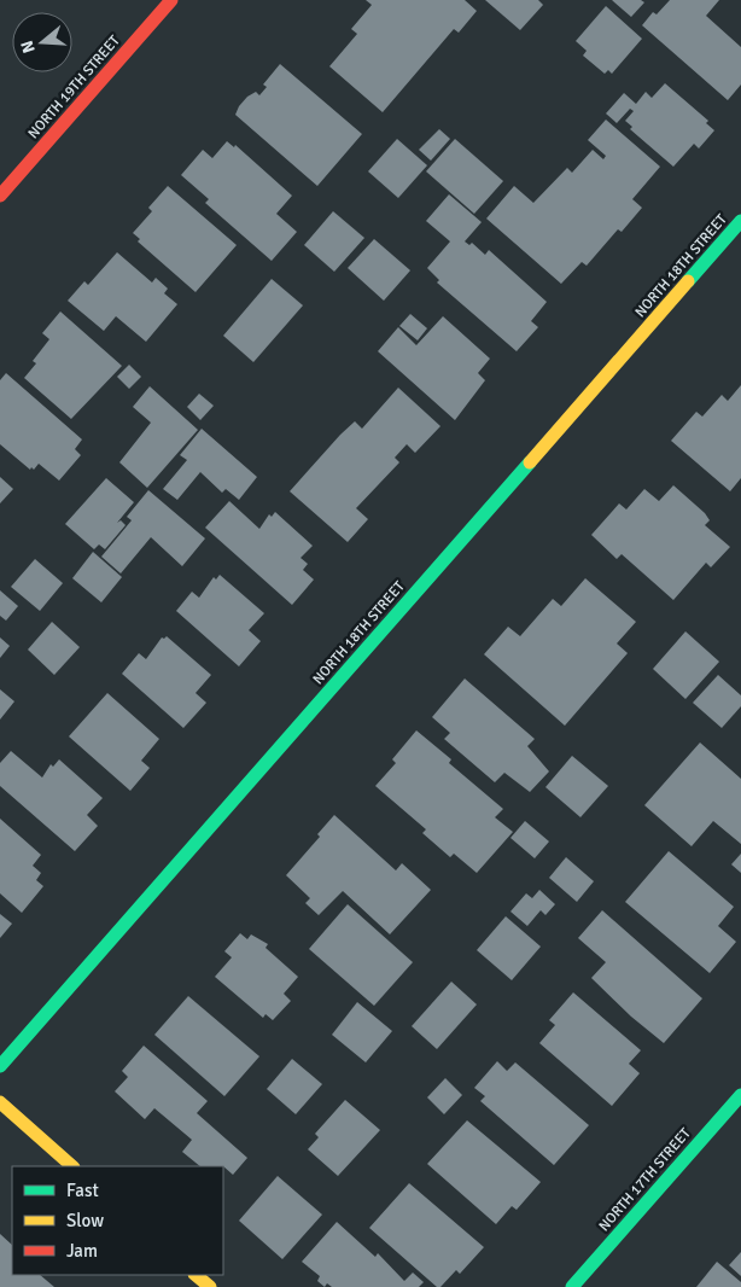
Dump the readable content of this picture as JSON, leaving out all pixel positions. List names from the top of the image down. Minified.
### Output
{"streets":{"street":["NORTH 19TH STREET","NORTH 18TH STREET","NORTH 17TH STREET"]},"legend":["Fast","Slow","Jam"],"north":"left"}
